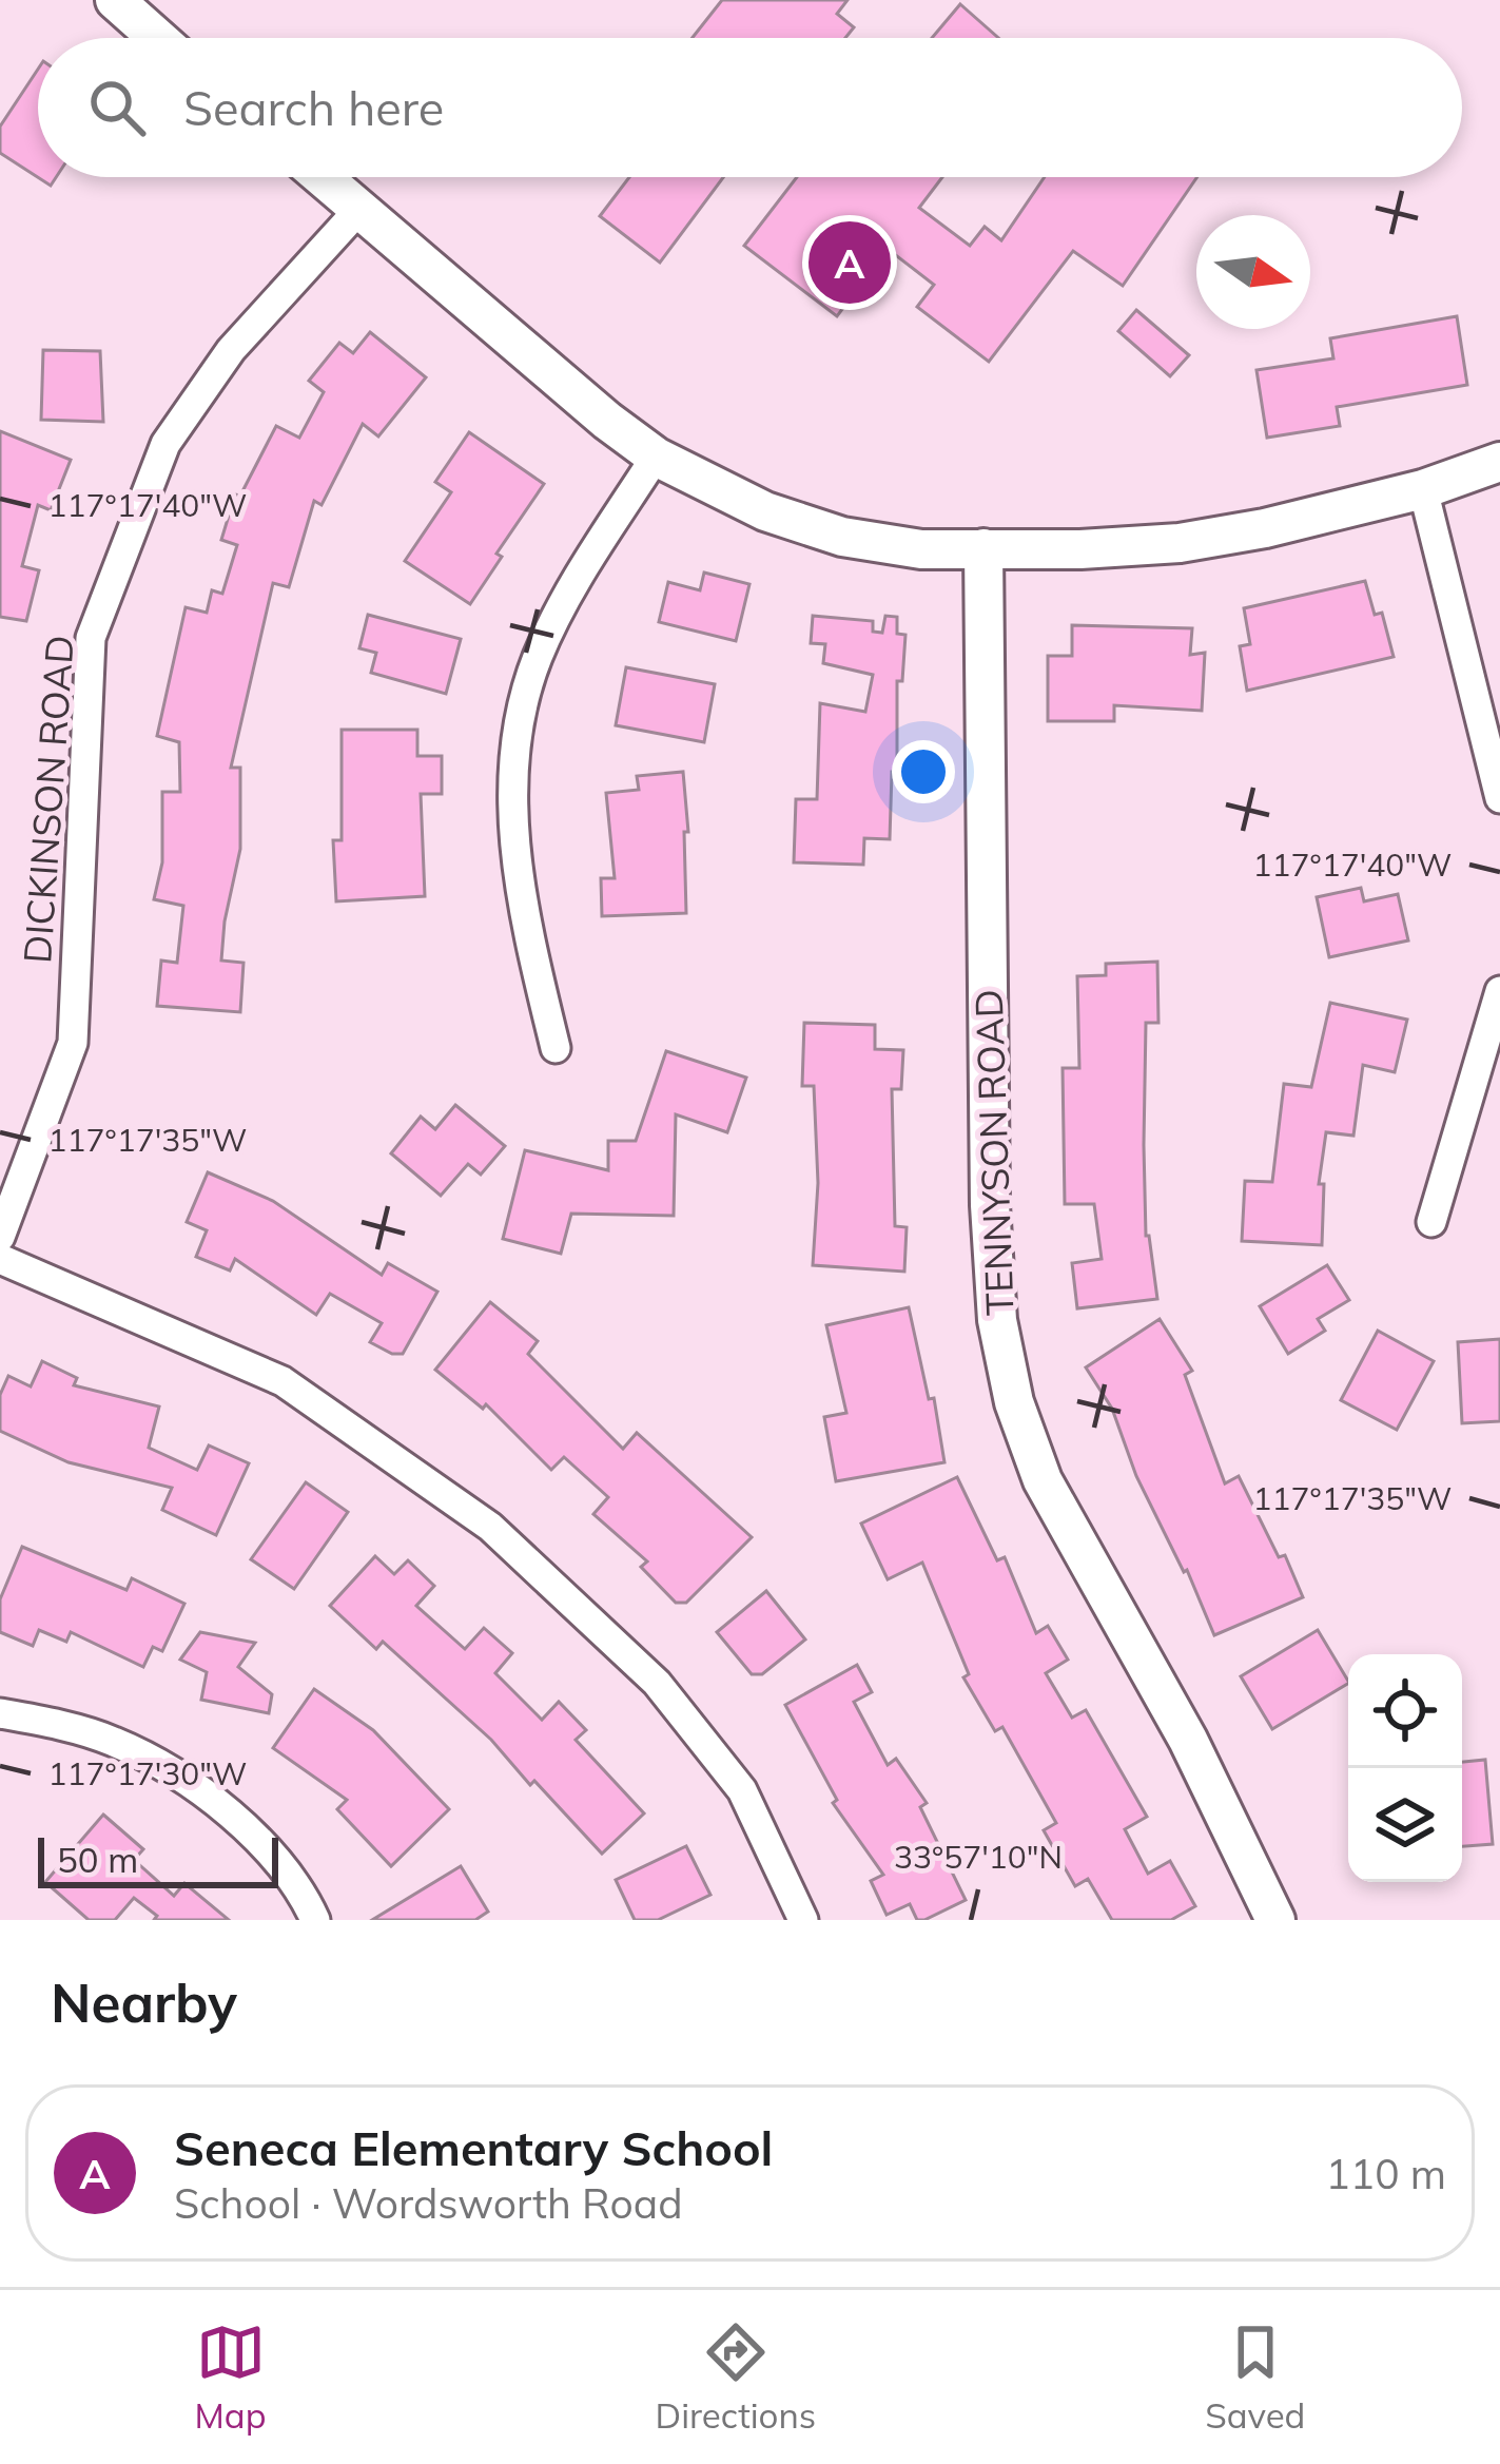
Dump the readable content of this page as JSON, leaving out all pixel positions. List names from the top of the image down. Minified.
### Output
{"streets":{"street":["DICKINSON ROAD","TENNYSON ROAD"]},"scale_bar":"50 m","north":"right","page":{"search":"Search here","pins":"A","scale":"50 m","heading":"Nearby","list":[{"mark":"A","name":"Seneca Elementary School","note":"School · Wordsworth Road","value":"110 m"}],"nav":["Map","Directions","Saved"]},"coordinates":["117°17'40\"W","117°17'35\"W","117°17'30\"W","33°57'10\"N"]}
